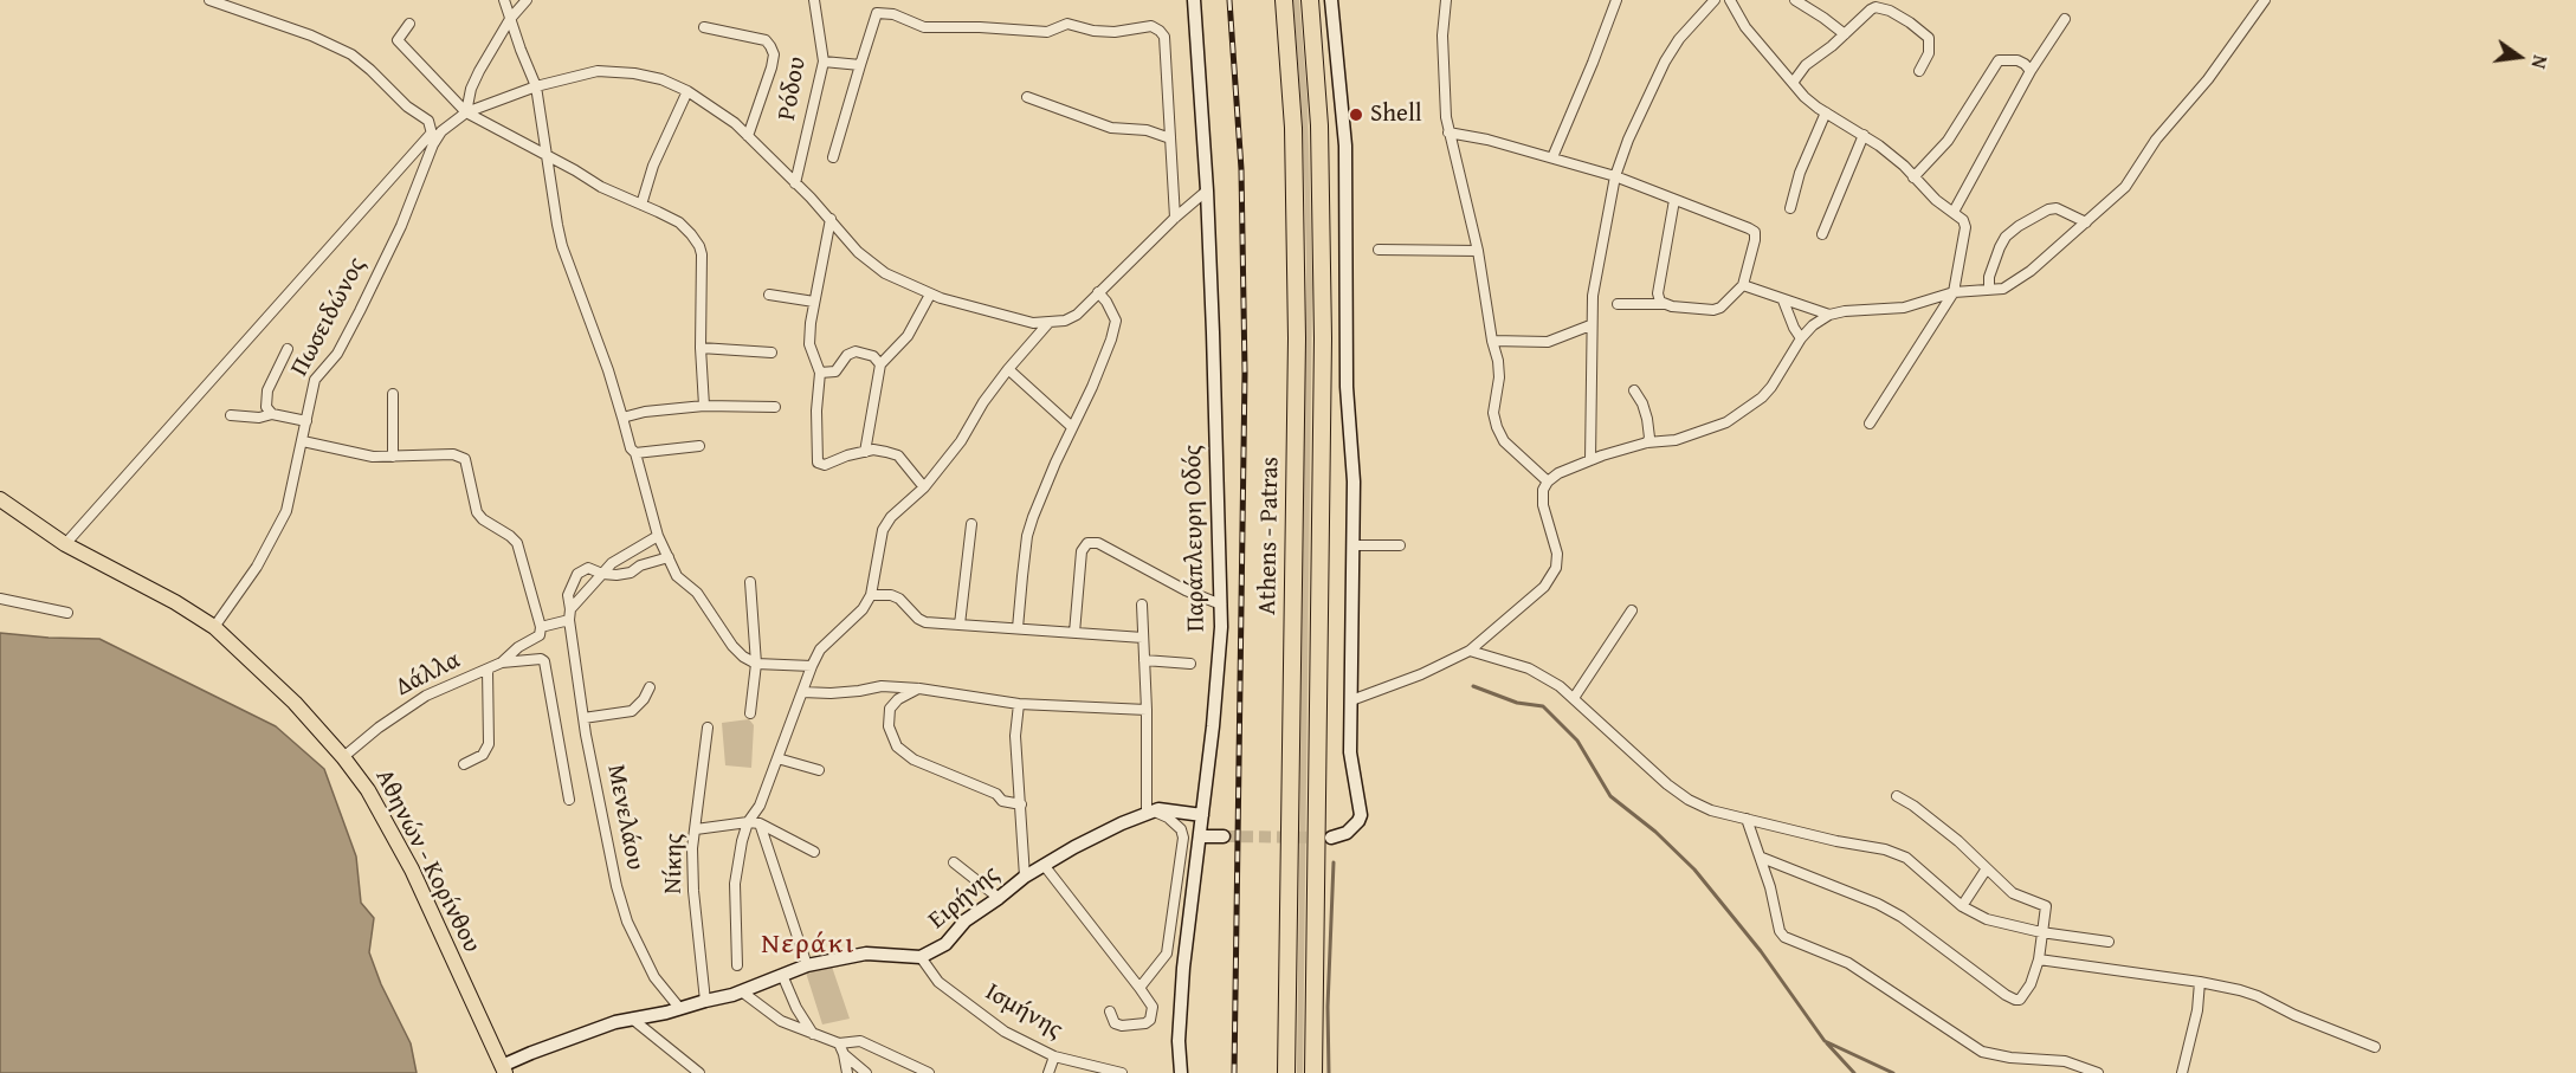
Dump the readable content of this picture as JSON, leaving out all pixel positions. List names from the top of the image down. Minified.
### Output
{"streets":{"highway":["Athens - Patras"],"main road":["Αθηνών - Κορίνθου"],"street":["Ρόδου","Πωσειδώνος","Παράπλευρη Οδός","Δάλλα","Μενελάου","Νίκης","Ειρήνης","Ισμήνης"]},"crossings":[["Πωσειδώνος","Αθηνών - Κορίνθου"],["Δάλλα","Αθηνών - Κορίνθου"],["Μενελάου","Ειρήνης"],["Αθηνών - Κορίνθου","Ειρήνης"],["Νίκης","Ειρήνης"],["Ειρήνης","Ισμήνης"]],"districts":["Νεράκι"],"places":["Shell"],"north":"right"}
